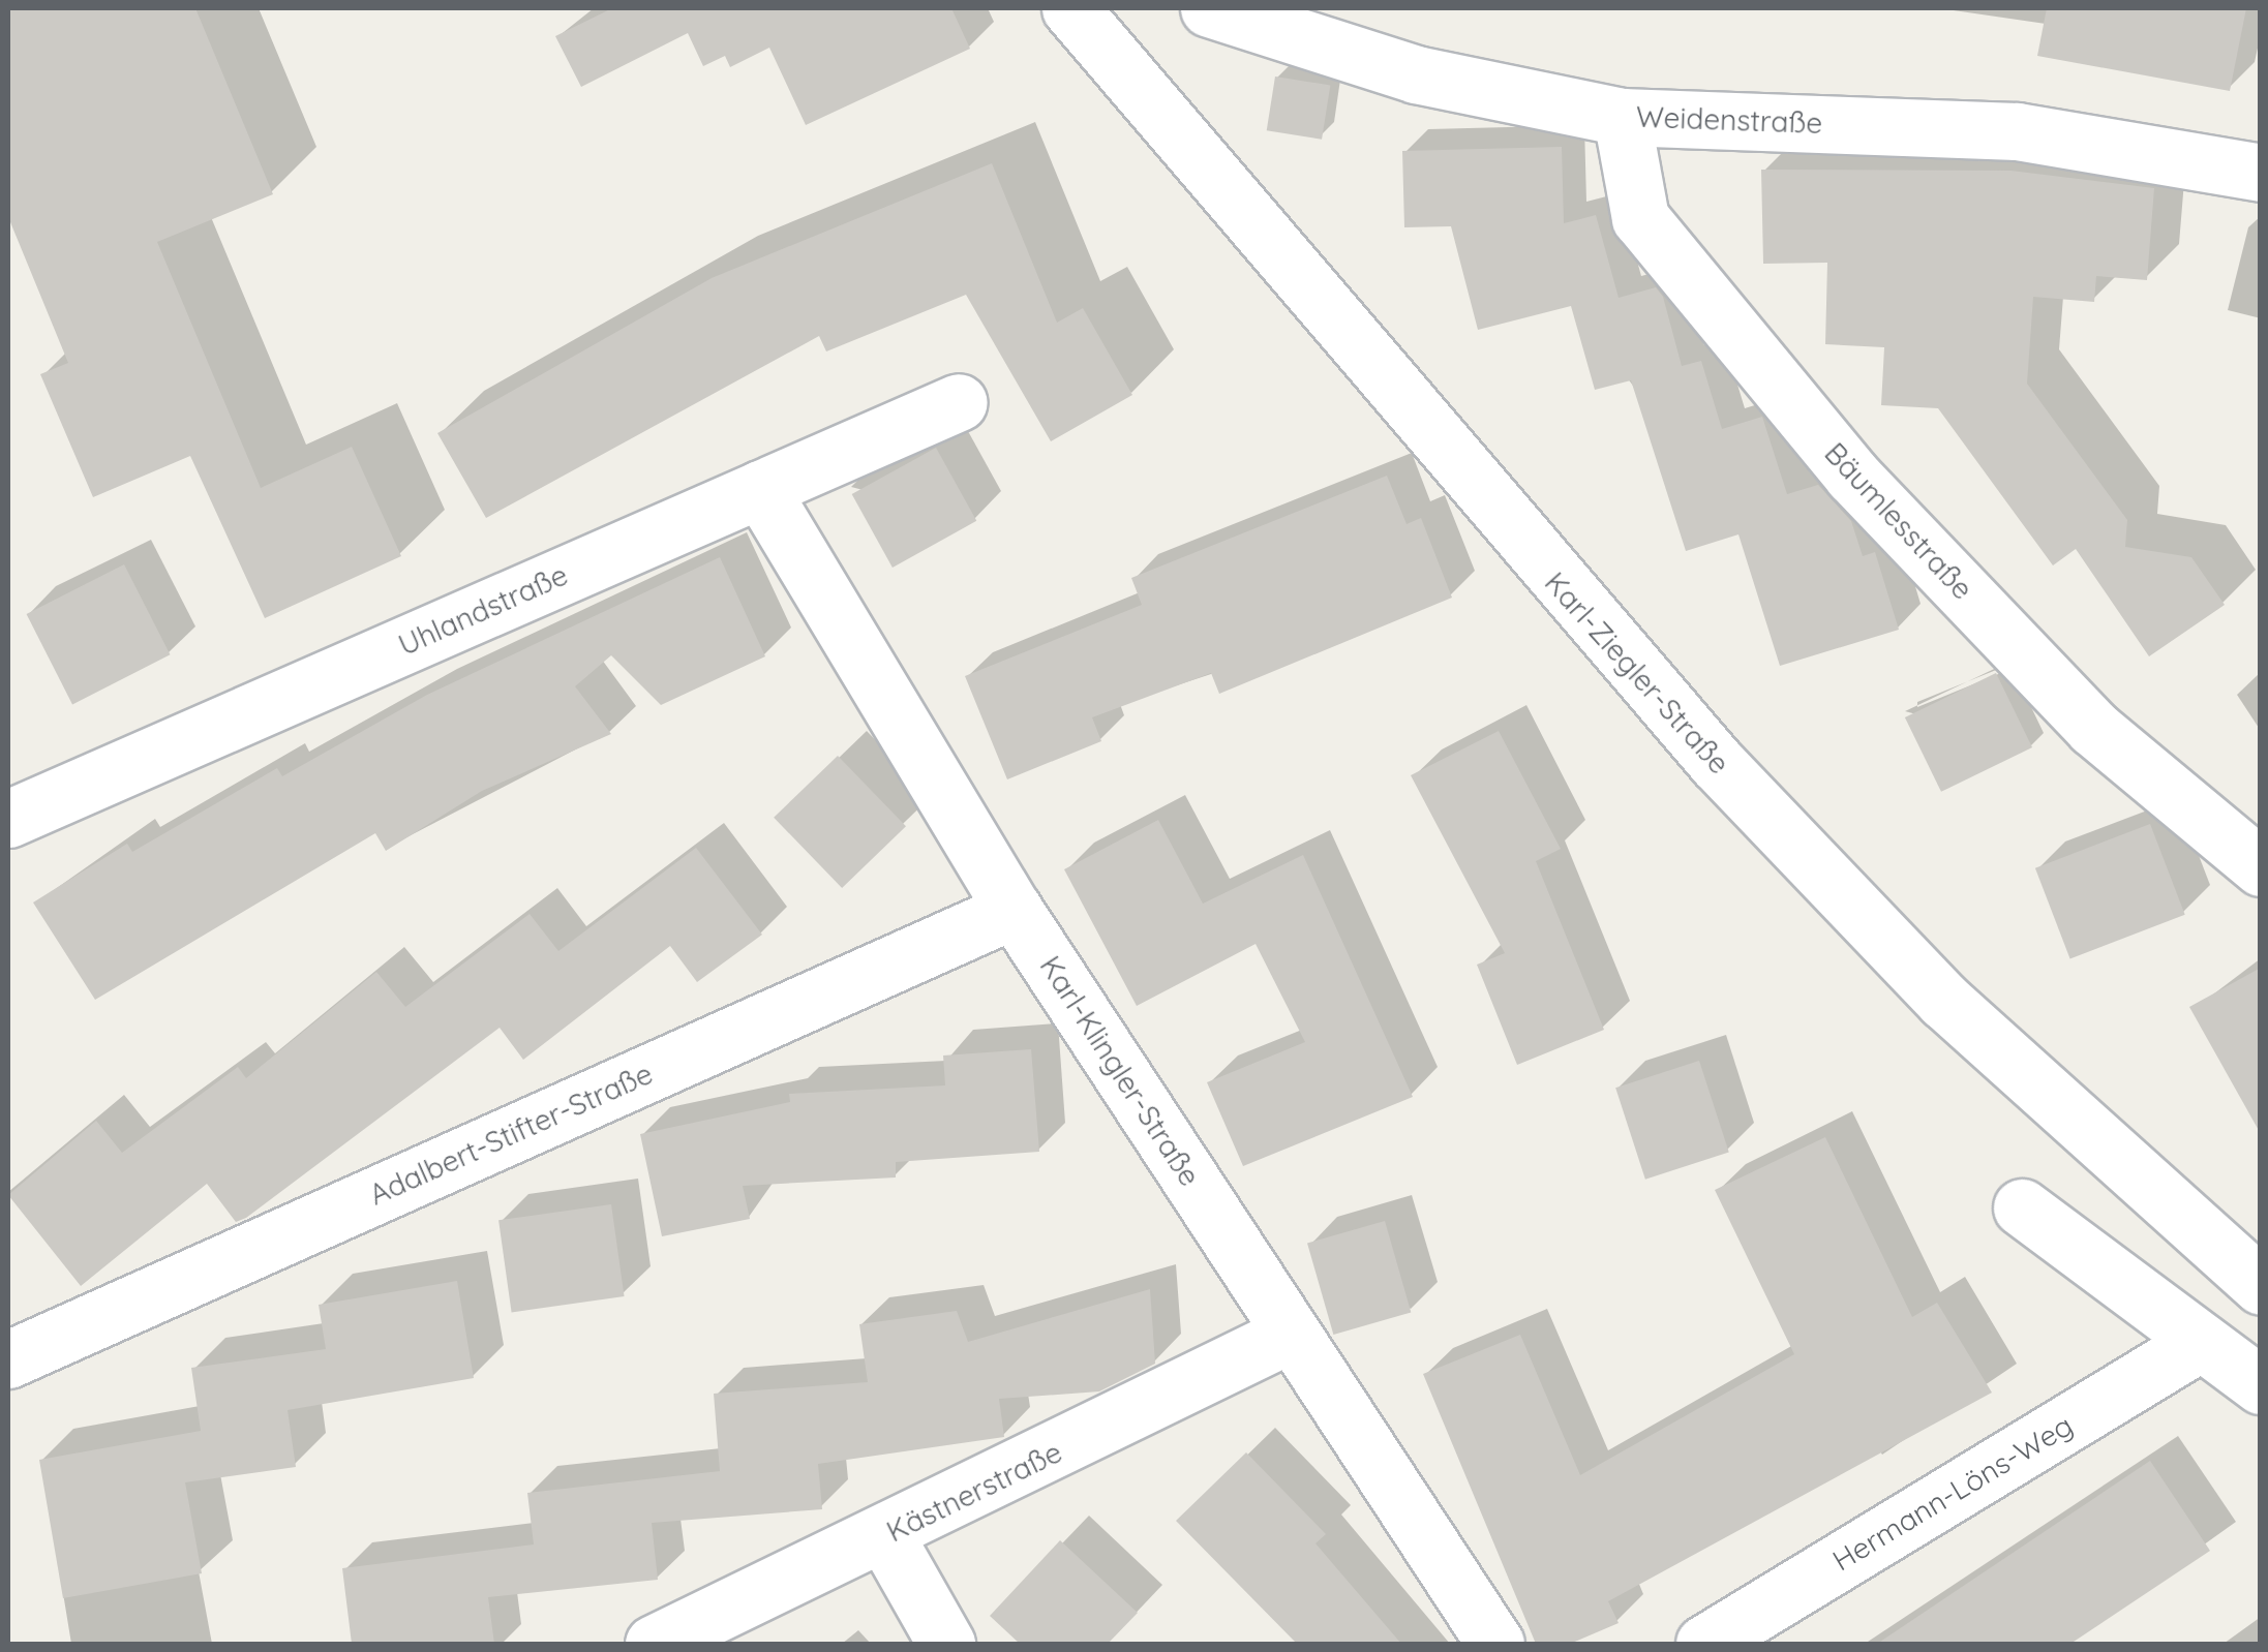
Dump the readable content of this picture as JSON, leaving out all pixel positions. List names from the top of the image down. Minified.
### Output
{"streets":{"street":["Weidenstraße","Bäumlesstraße","Uhlandstraße","Karl-Ziegler-Straße","Karl-Klingler-Straße","Adalbert-Stifter-Straße","Kästnerstraße","Hermann-Löns-Weg"]},"crossings":[["Weidenstraße","Bäumlesstraße"],["Uhlandstraße","Karl-Klingler-Straße"],["Karl-Klingler-Straße","Adalbert-Stifter-Straße"],["Karl-Klingler-Straße","Kästnerstraße"]]}
